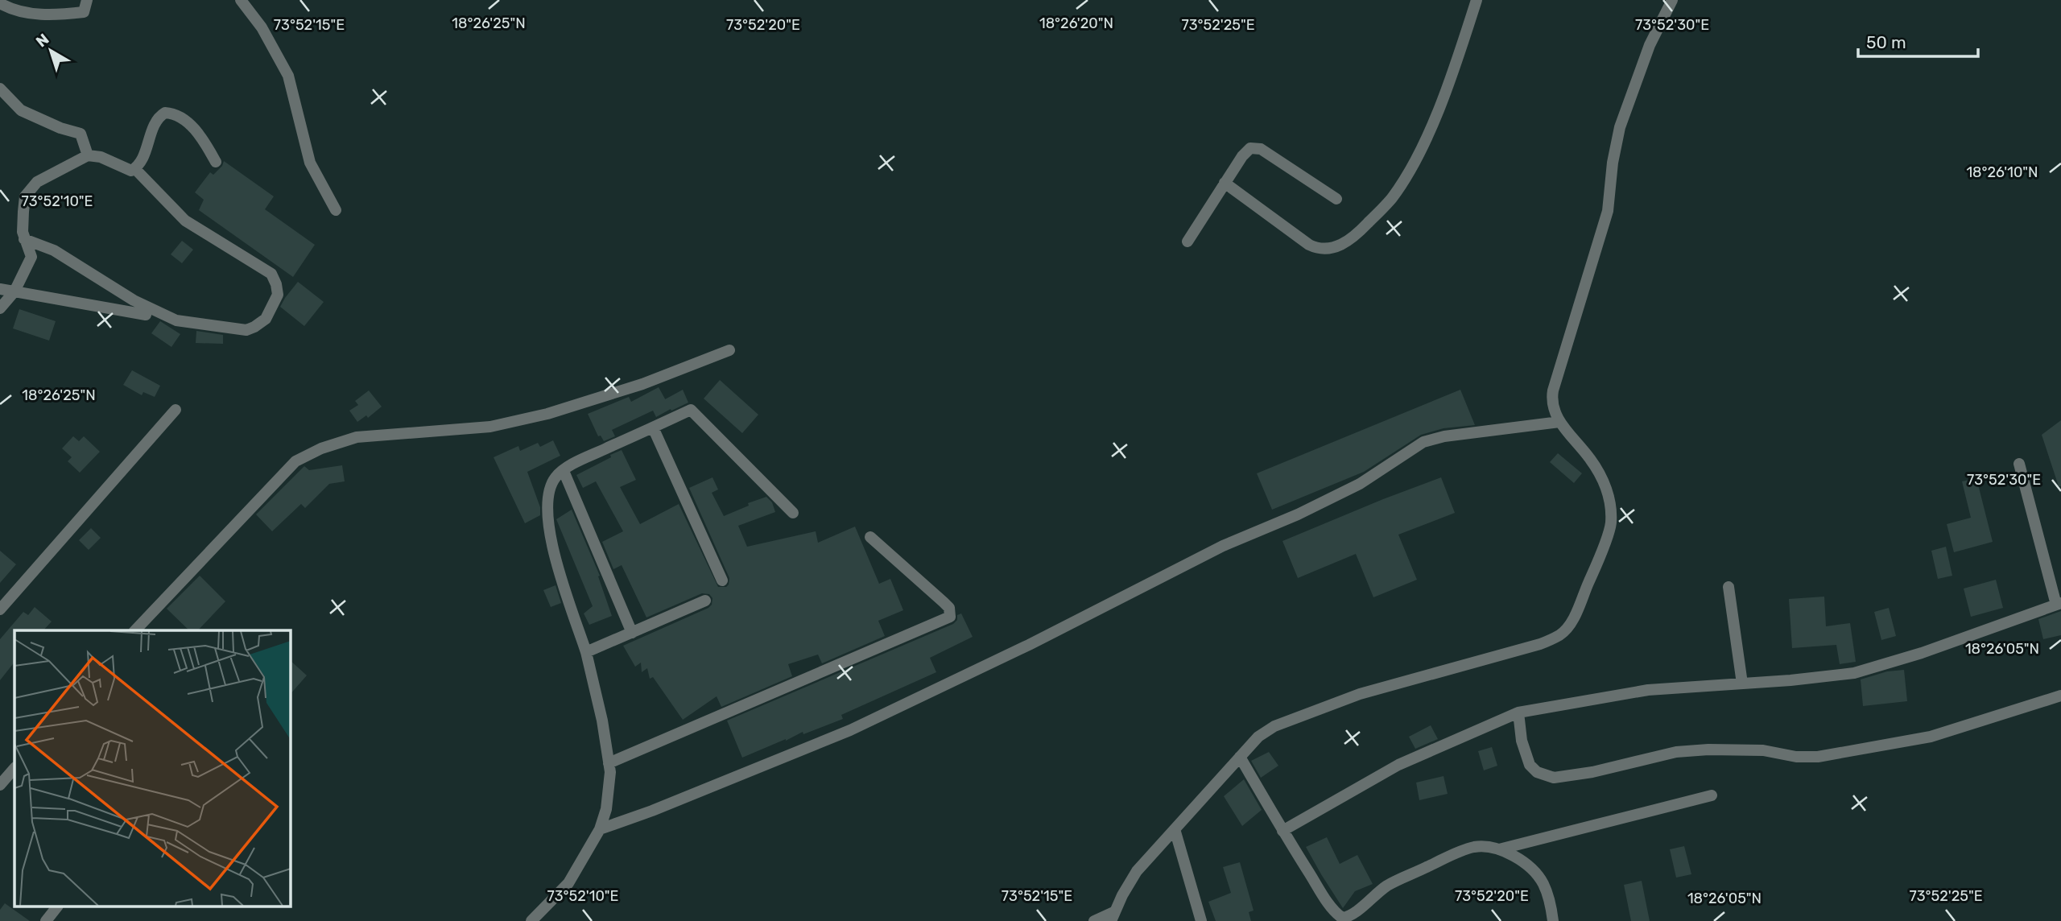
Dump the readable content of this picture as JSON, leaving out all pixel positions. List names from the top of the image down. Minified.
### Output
{"scale_bar":"50 m","north":"top left","coordinates":["18°26'25\"N","18°26'20\"N","73°52'15\"E","73°52'20\"E","73°52'25\"E","73°52'30\"E","18°26'10\"N","73°52'10\"E","18°26'05\"N"]}
